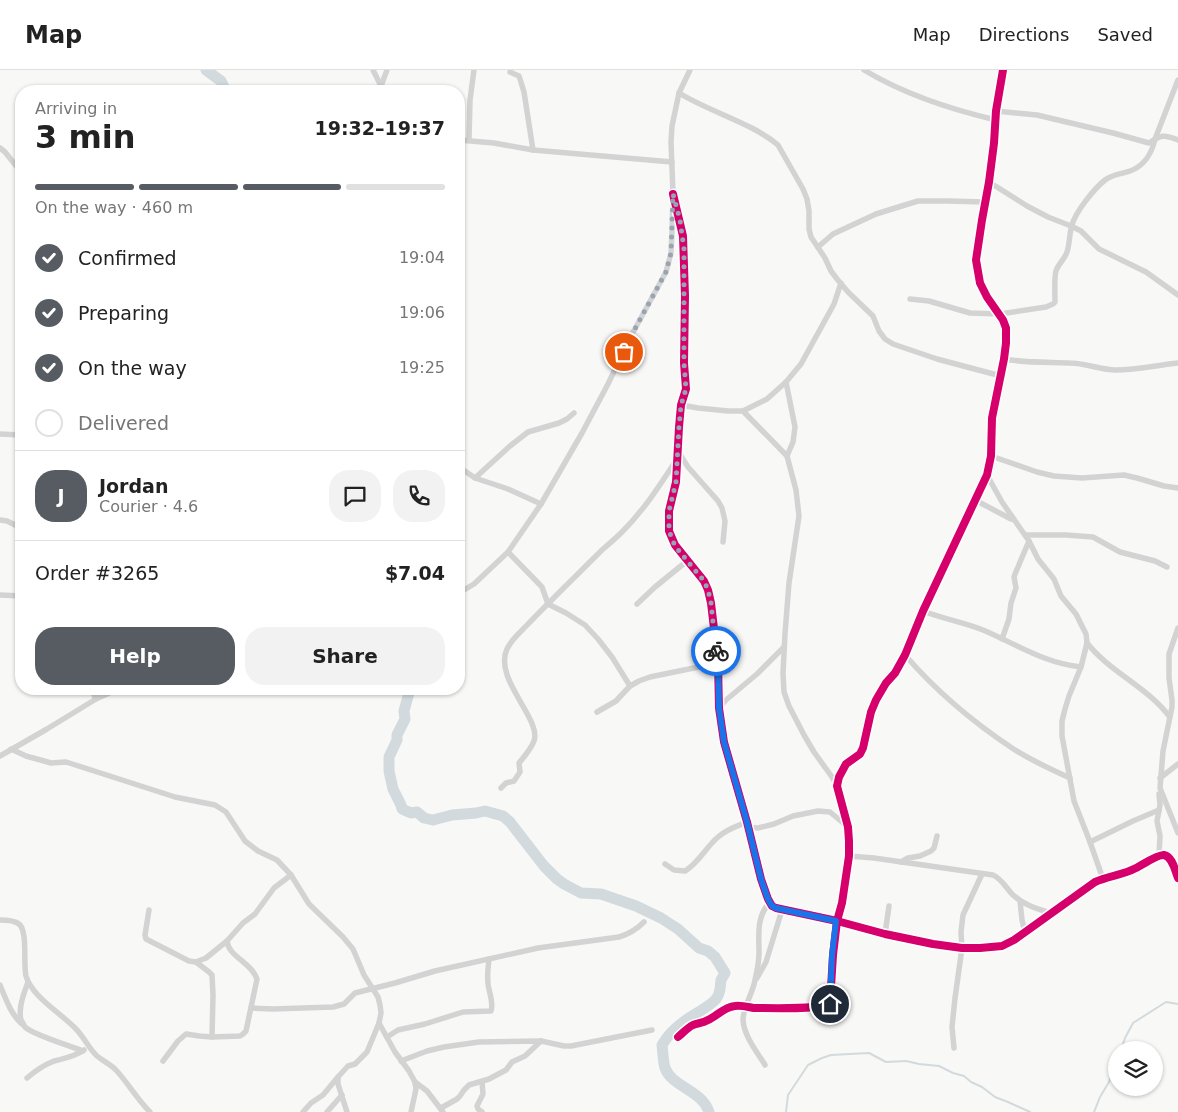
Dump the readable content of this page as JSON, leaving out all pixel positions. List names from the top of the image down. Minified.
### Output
{"page":{"header":"Map","nav":["Map","Directions","Saved"],"heading":["3 min","Arriving in","19:32–19:37"],"panel":["Jordan","Courier · 4.6","Order #3265","$7.04"],"bar":"On the way · 460 m","list":[["Confirmed","19:04"],["Preparing","19:06"],["On the way","19:25"],"Delivered"],"round":"J","buttons":["Help","Share"]}}
